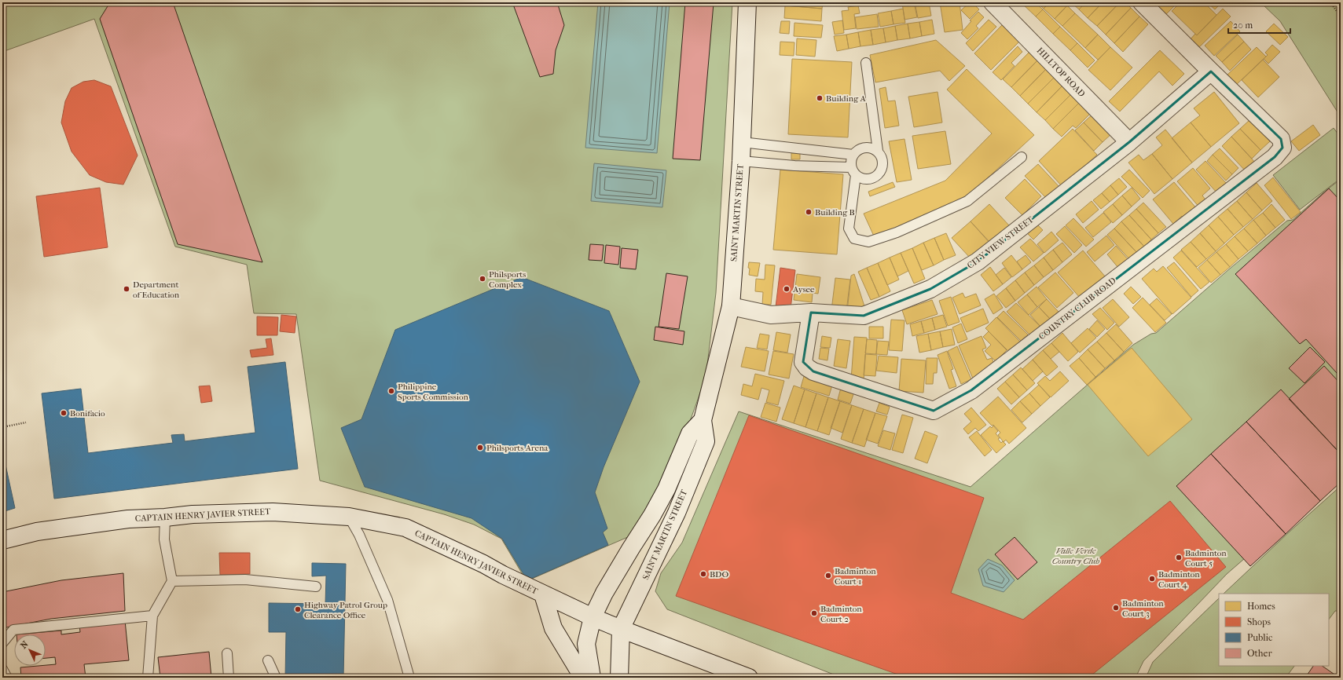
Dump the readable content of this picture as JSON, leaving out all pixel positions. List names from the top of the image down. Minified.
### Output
{"streets":{"street":["HILLTOP ROAD","SAINT MARTIN STREET","CITY VIEW STREET","COUNTRY CLUB ROAD","CAPTAIN HENRY JAVIER STREET"]},"crossings":[["HILLTOP ROAD","CITY VIEW STREET"],["SAINT MARTIN STREET","CITY VIEW STREET"],["SAINT MARTIN STREET","CAPTAIN HENRY JAVIER STREET"],["CITY VIEW STREET","COUNTRY CLUB ROAD"]],"parks":["Valle Verde Country Club"],"places":["Building A","Building B","Philsports Complex","Department of Education","Aysee","Philippine Sports Commission","Bonifacio","Philsports Arena","Badminton Court 5","BDO","Badminton Court 1","Badminton Court 4","Badminton Court 3","Highway Patrol Group Clearance Office","Badminton Court 2"],"legend":["Homes","Shops","Public","Other"],"scale_bar":"20 m","north":"top left"}
